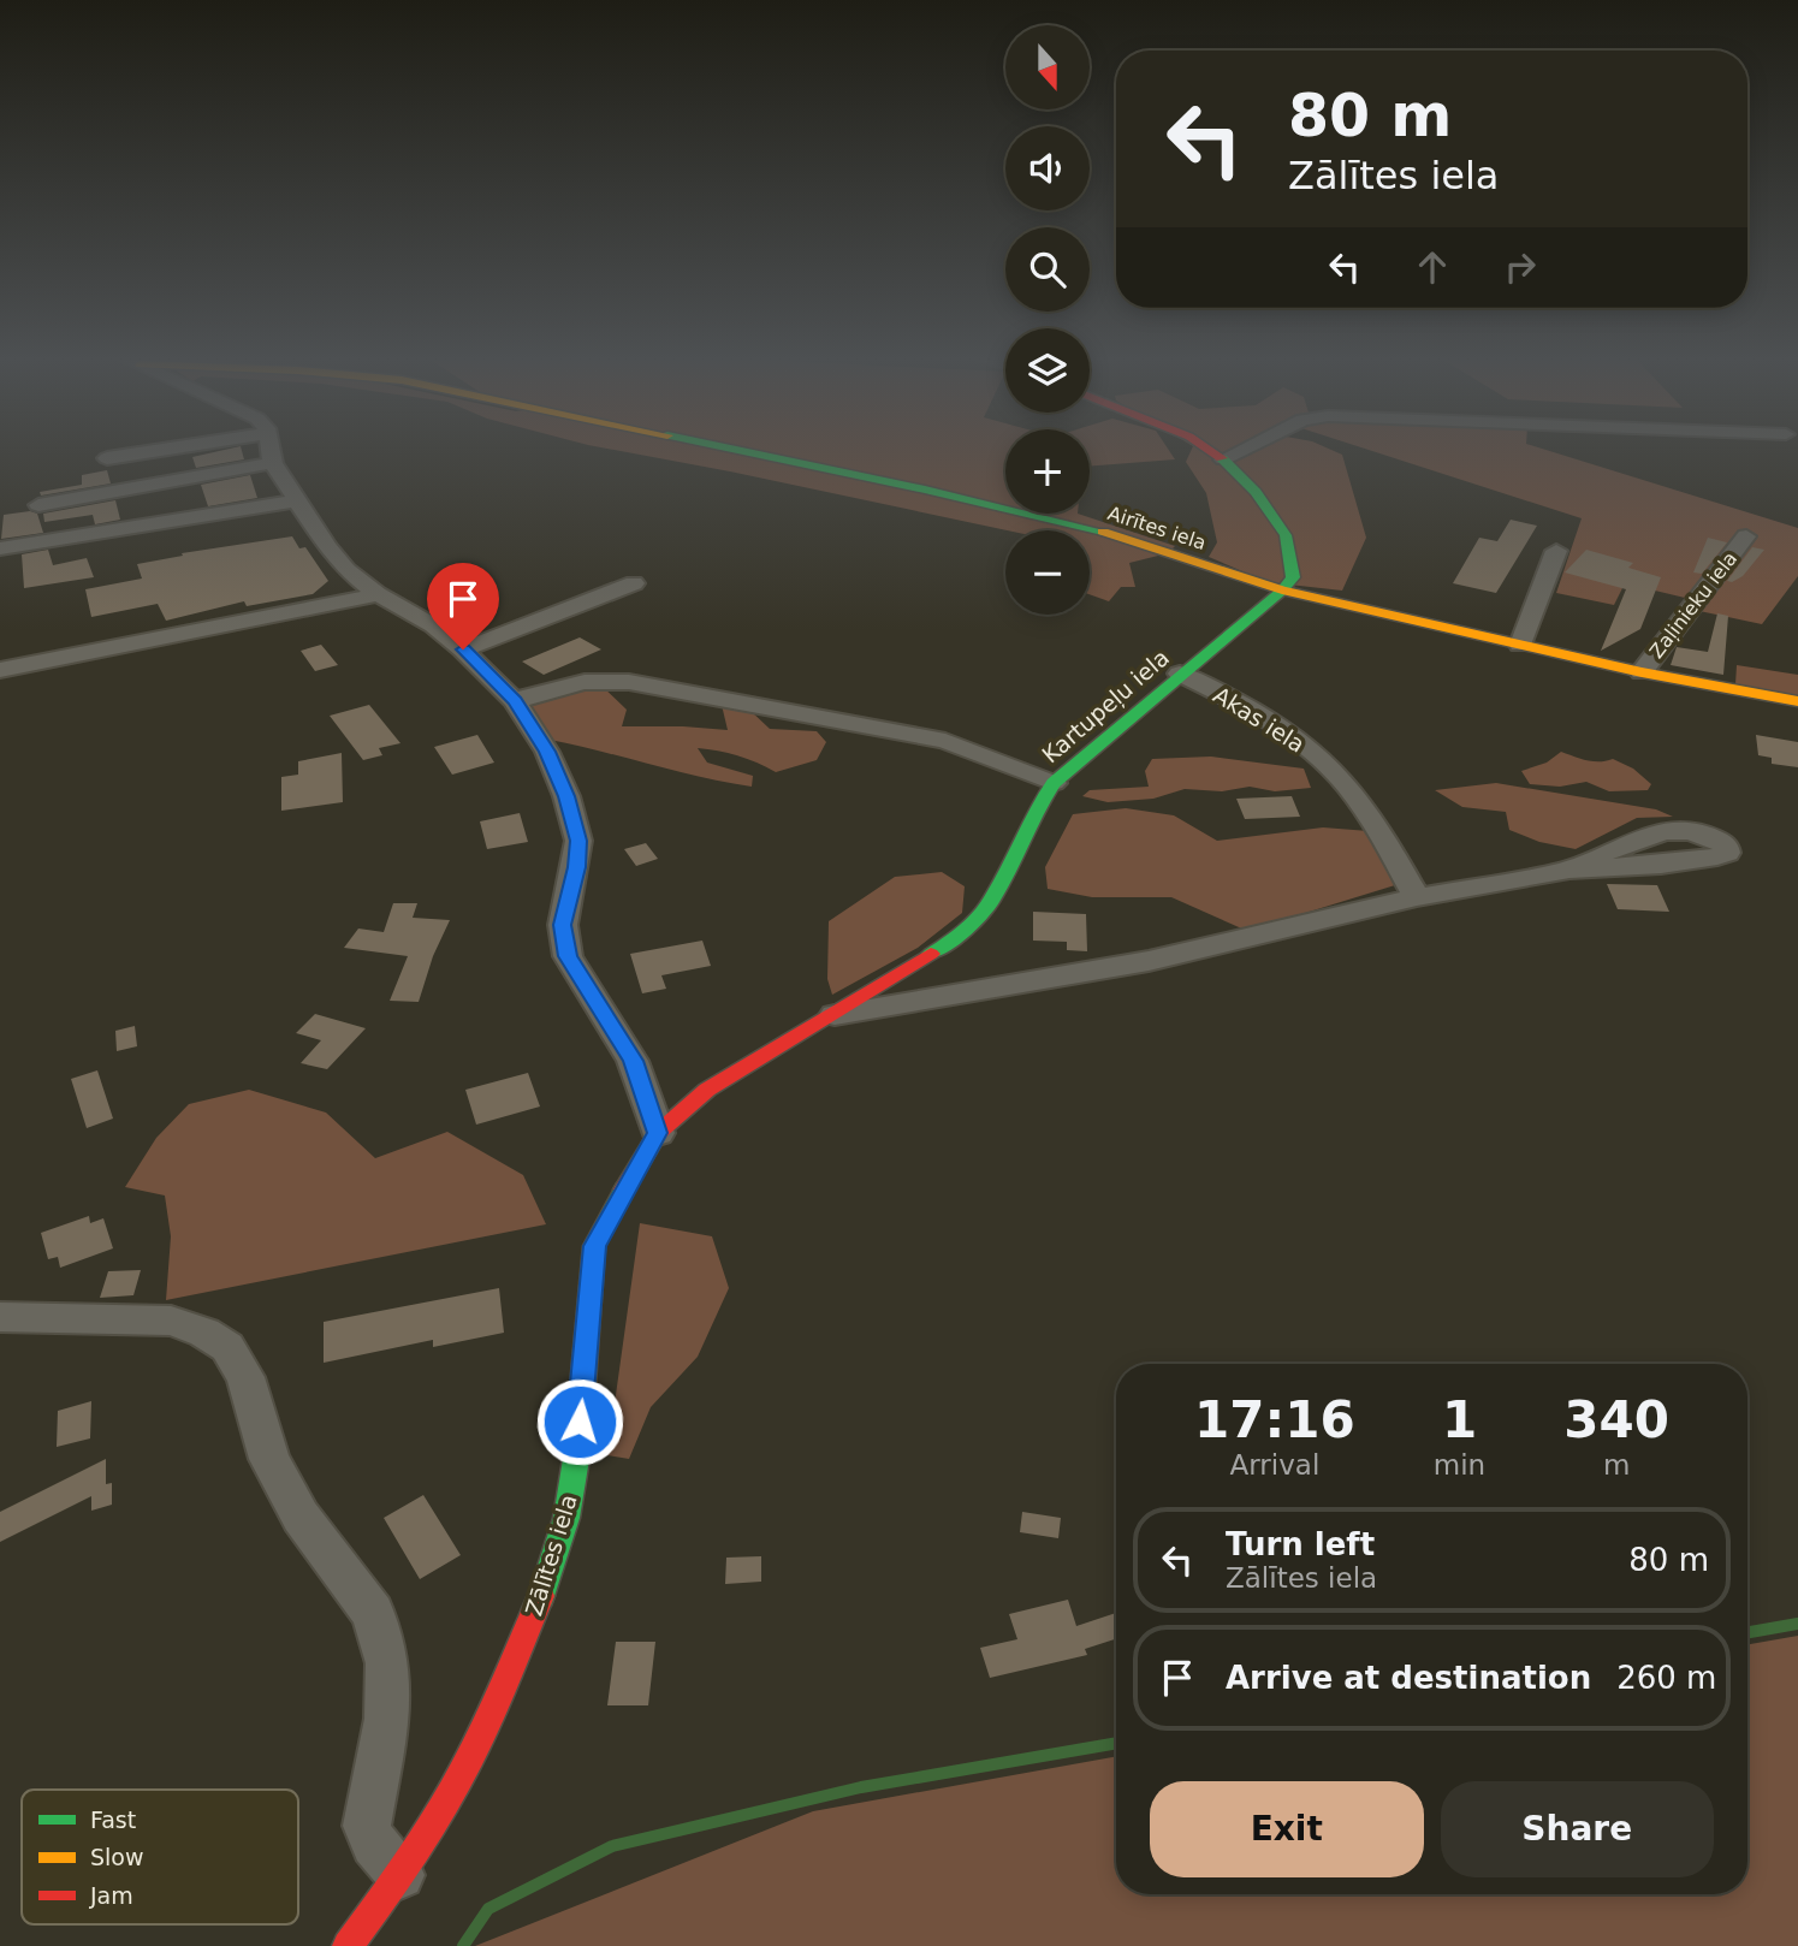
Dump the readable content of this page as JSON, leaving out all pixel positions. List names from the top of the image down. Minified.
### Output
{"streets":{"street":["Airītes iela","Zaļinieku iela","Kartupeļu iela","Akas iela","Zālītes iela"]},"crossings":[["Airītes iela","Zaļinieku iela"],["Airītes iela","Kartupeļu iela"],["Kartupeļu iela","Akas iela"],["Kartupeļu iela","Zālītes iela"]],"legend":["Fast","Slow","Jam"],"north":"bottom","page":{"map_buttons":["+","−"],"turn":["80 m","Zālītes iela"],"eta":["17:16","Arrival","1","min","340","m"],"list":[{"name":"Turn left","note":"Zālītes iela","value":"80 m"},{"name":"Arrive at destination","value":"260 m"}],"buttons":["Exit","Share"]}}
